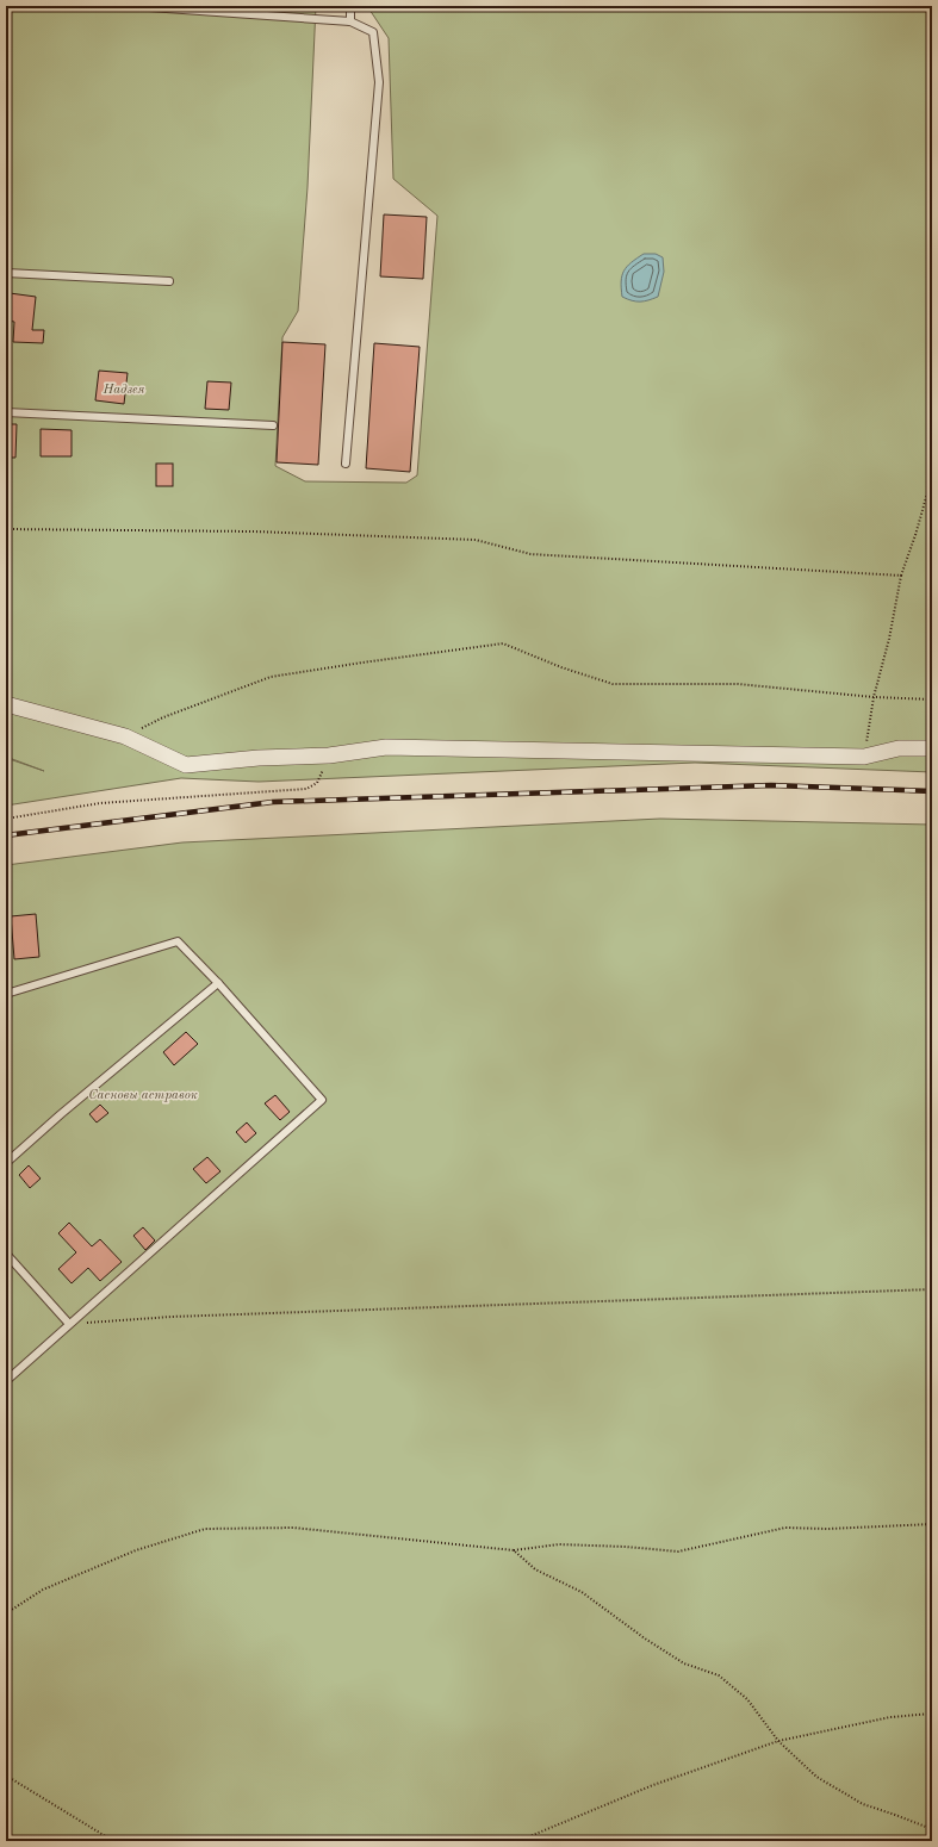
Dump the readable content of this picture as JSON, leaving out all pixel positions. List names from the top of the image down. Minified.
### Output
{"parks":["Надзея","Сасновы астравок"]}
